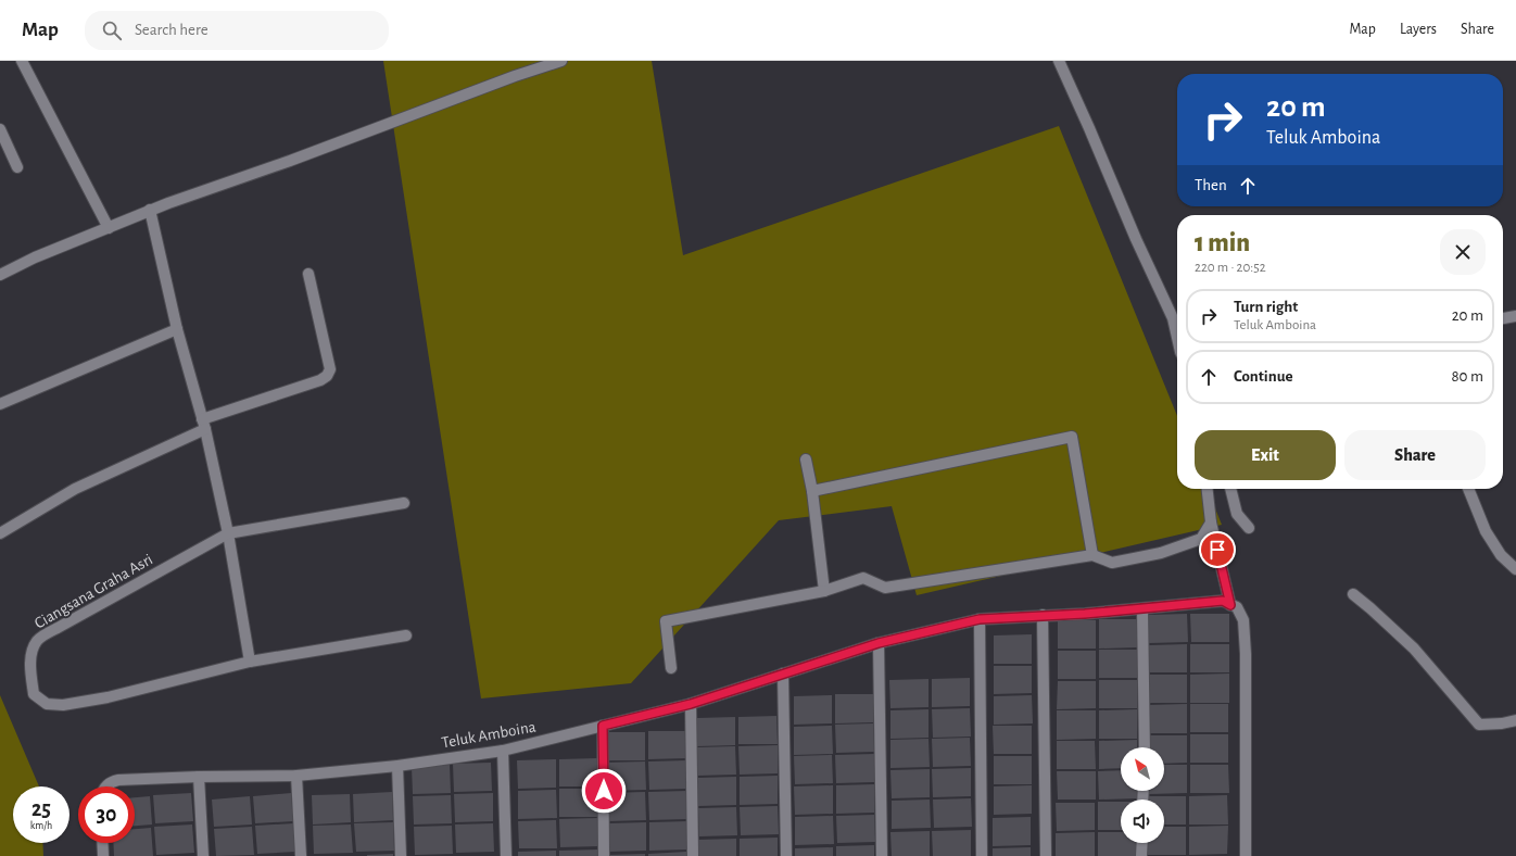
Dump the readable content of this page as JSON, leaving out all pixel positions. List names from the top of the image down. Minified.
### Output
{"streets":{"street":["Ciangsana Graha Asri","Teluk Amboina"]},"north":"top left","page":{"header":"Map","search":"Search here","nav":["Map","Layers","Share"],"turn":["20 m","Teluk Amboina"],"then":"Then","heading":["1 min","220 m · 20:52"],"list":[{"name":"Turn right","note":"Teluk Amboina","value":"20 m"},{"name":"Continue","value":"80 m"}],"buttons":["Exit","Share"],"speed":"25 km/h","limit":"30"}}
